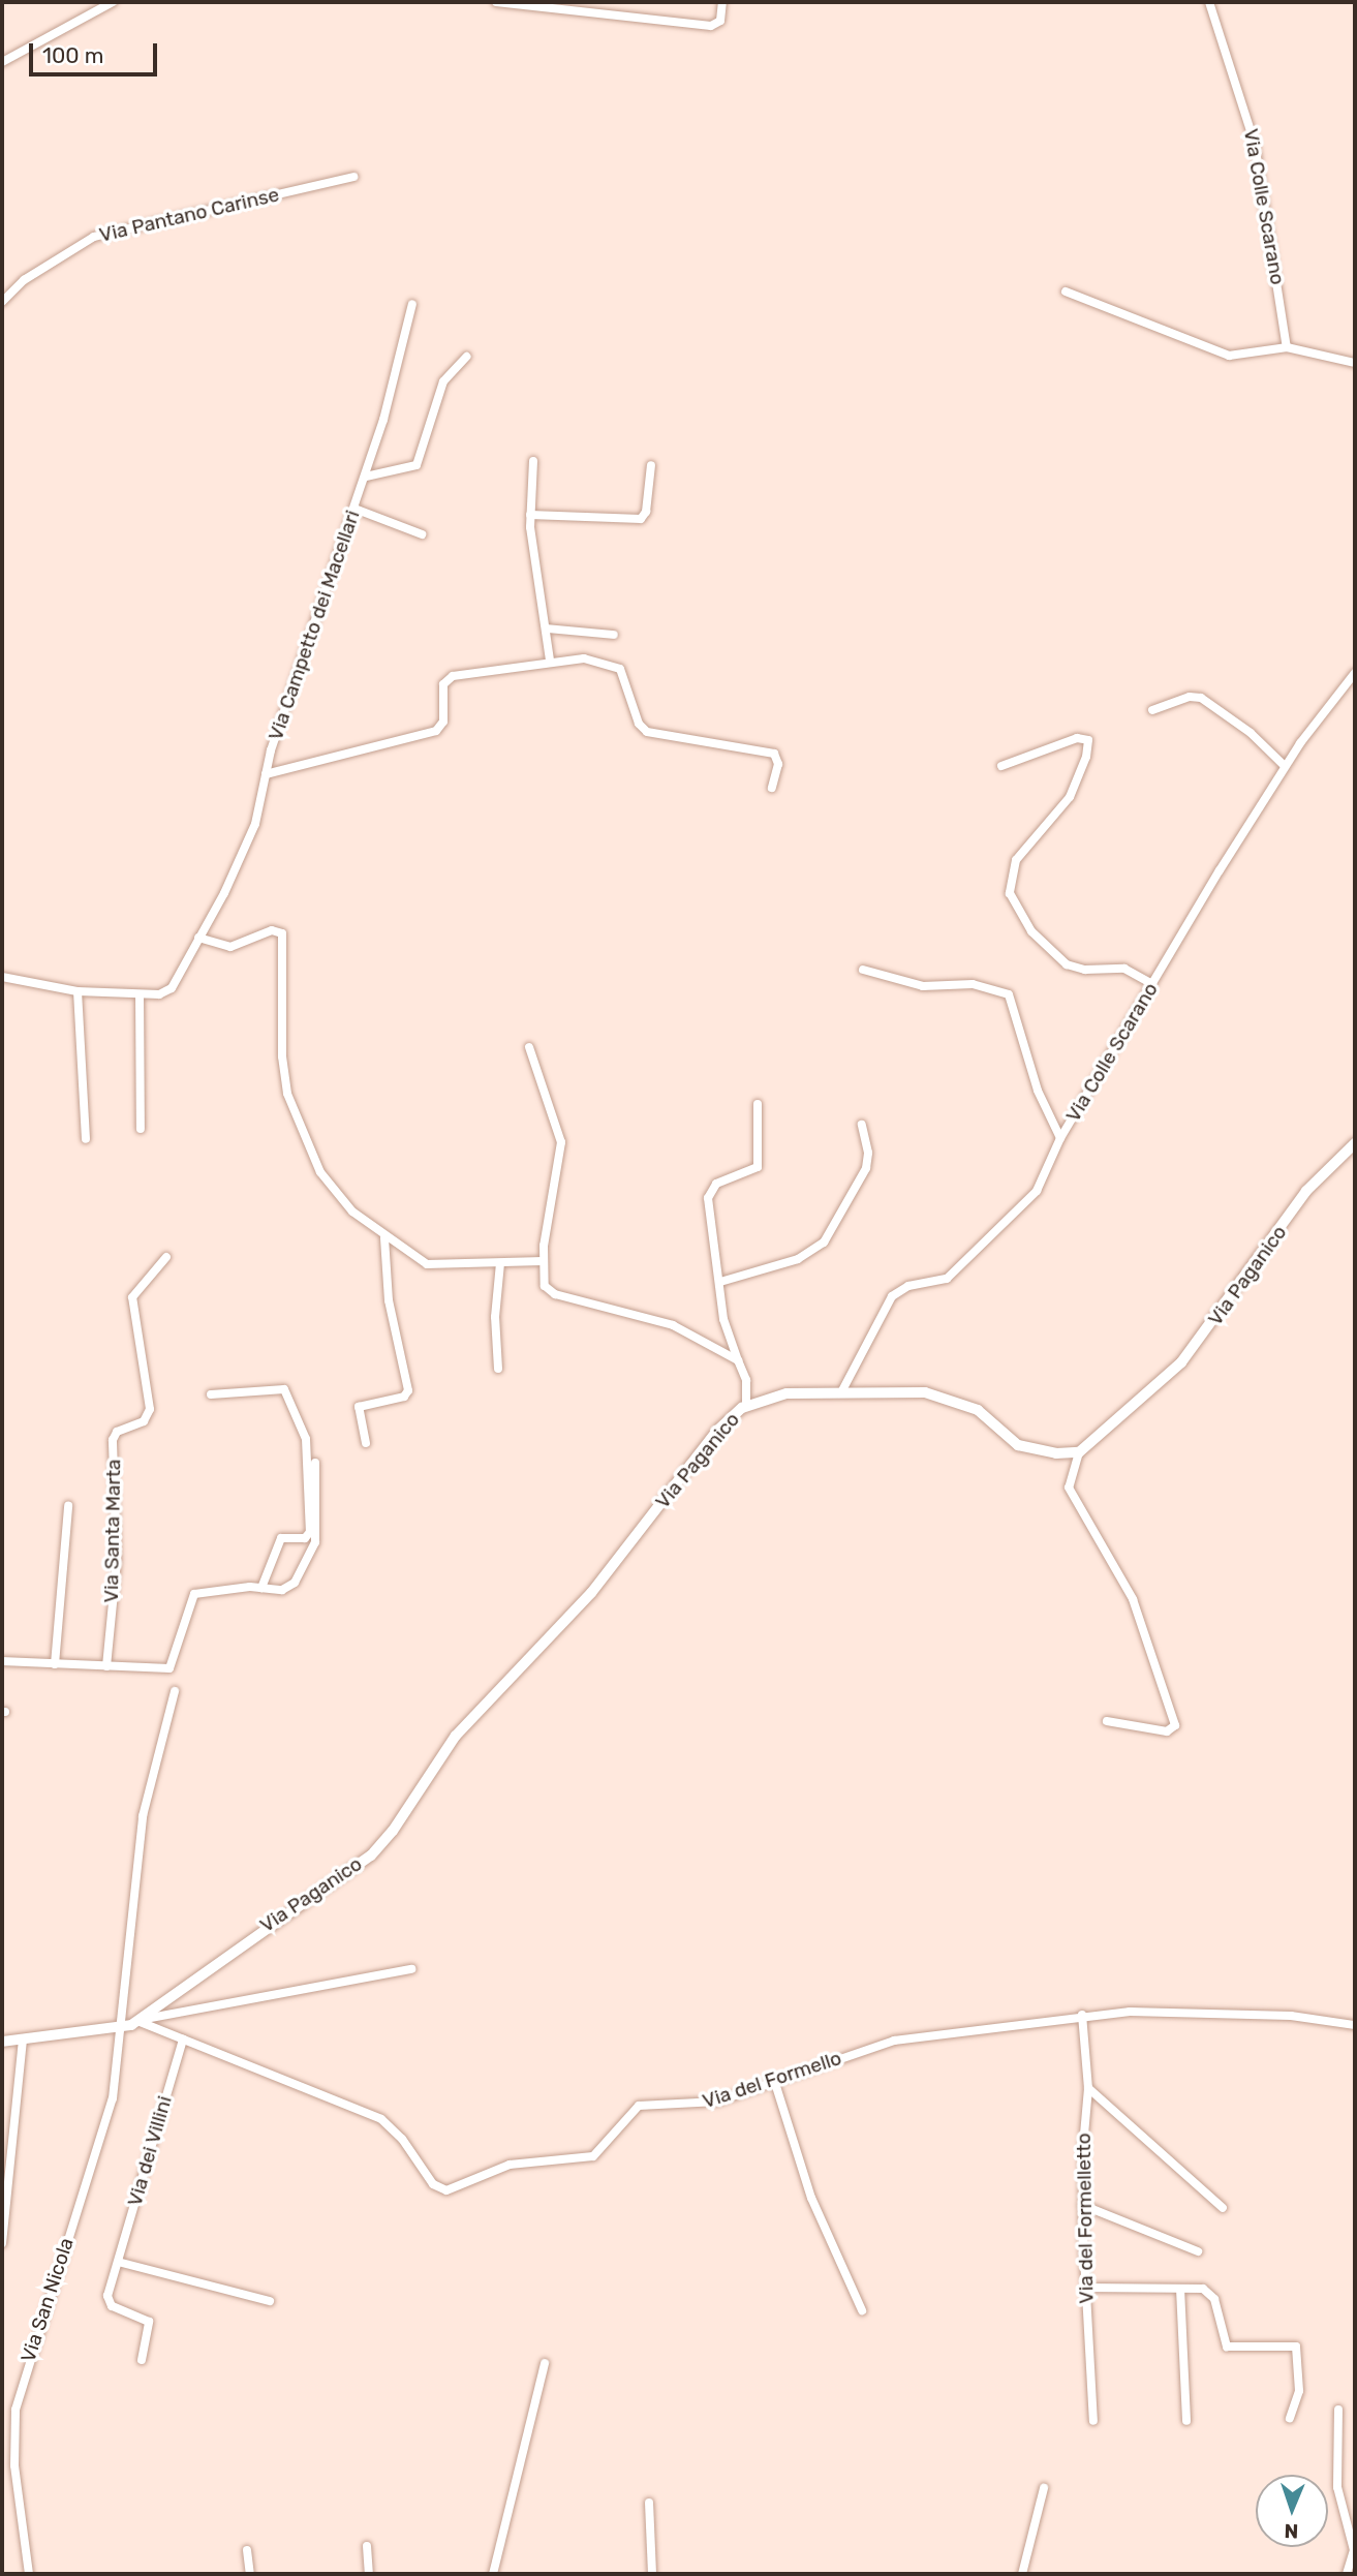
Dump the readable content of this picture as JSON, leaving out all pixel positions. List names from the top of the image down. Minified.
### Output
{"streets":{"street":["Via Colle Scarano","Via Pantano Carinse","Via Campetto dei Macellari","Via Paganico","Via Santa Marta","Via del Formello","Via dei Villini","Via del Formelletto","Via San Nicola"]},"crossings":[["Via Colle Scarano","Via Paganico"],["Via Paganico","Via del Formello"],["Via Paganico","Via San Nicola"],["Via del Formello","Via dei Villini"],["Via del Formello","Via del Formelletto"]],"scale_bar":"100 m","north":"bottom"}
